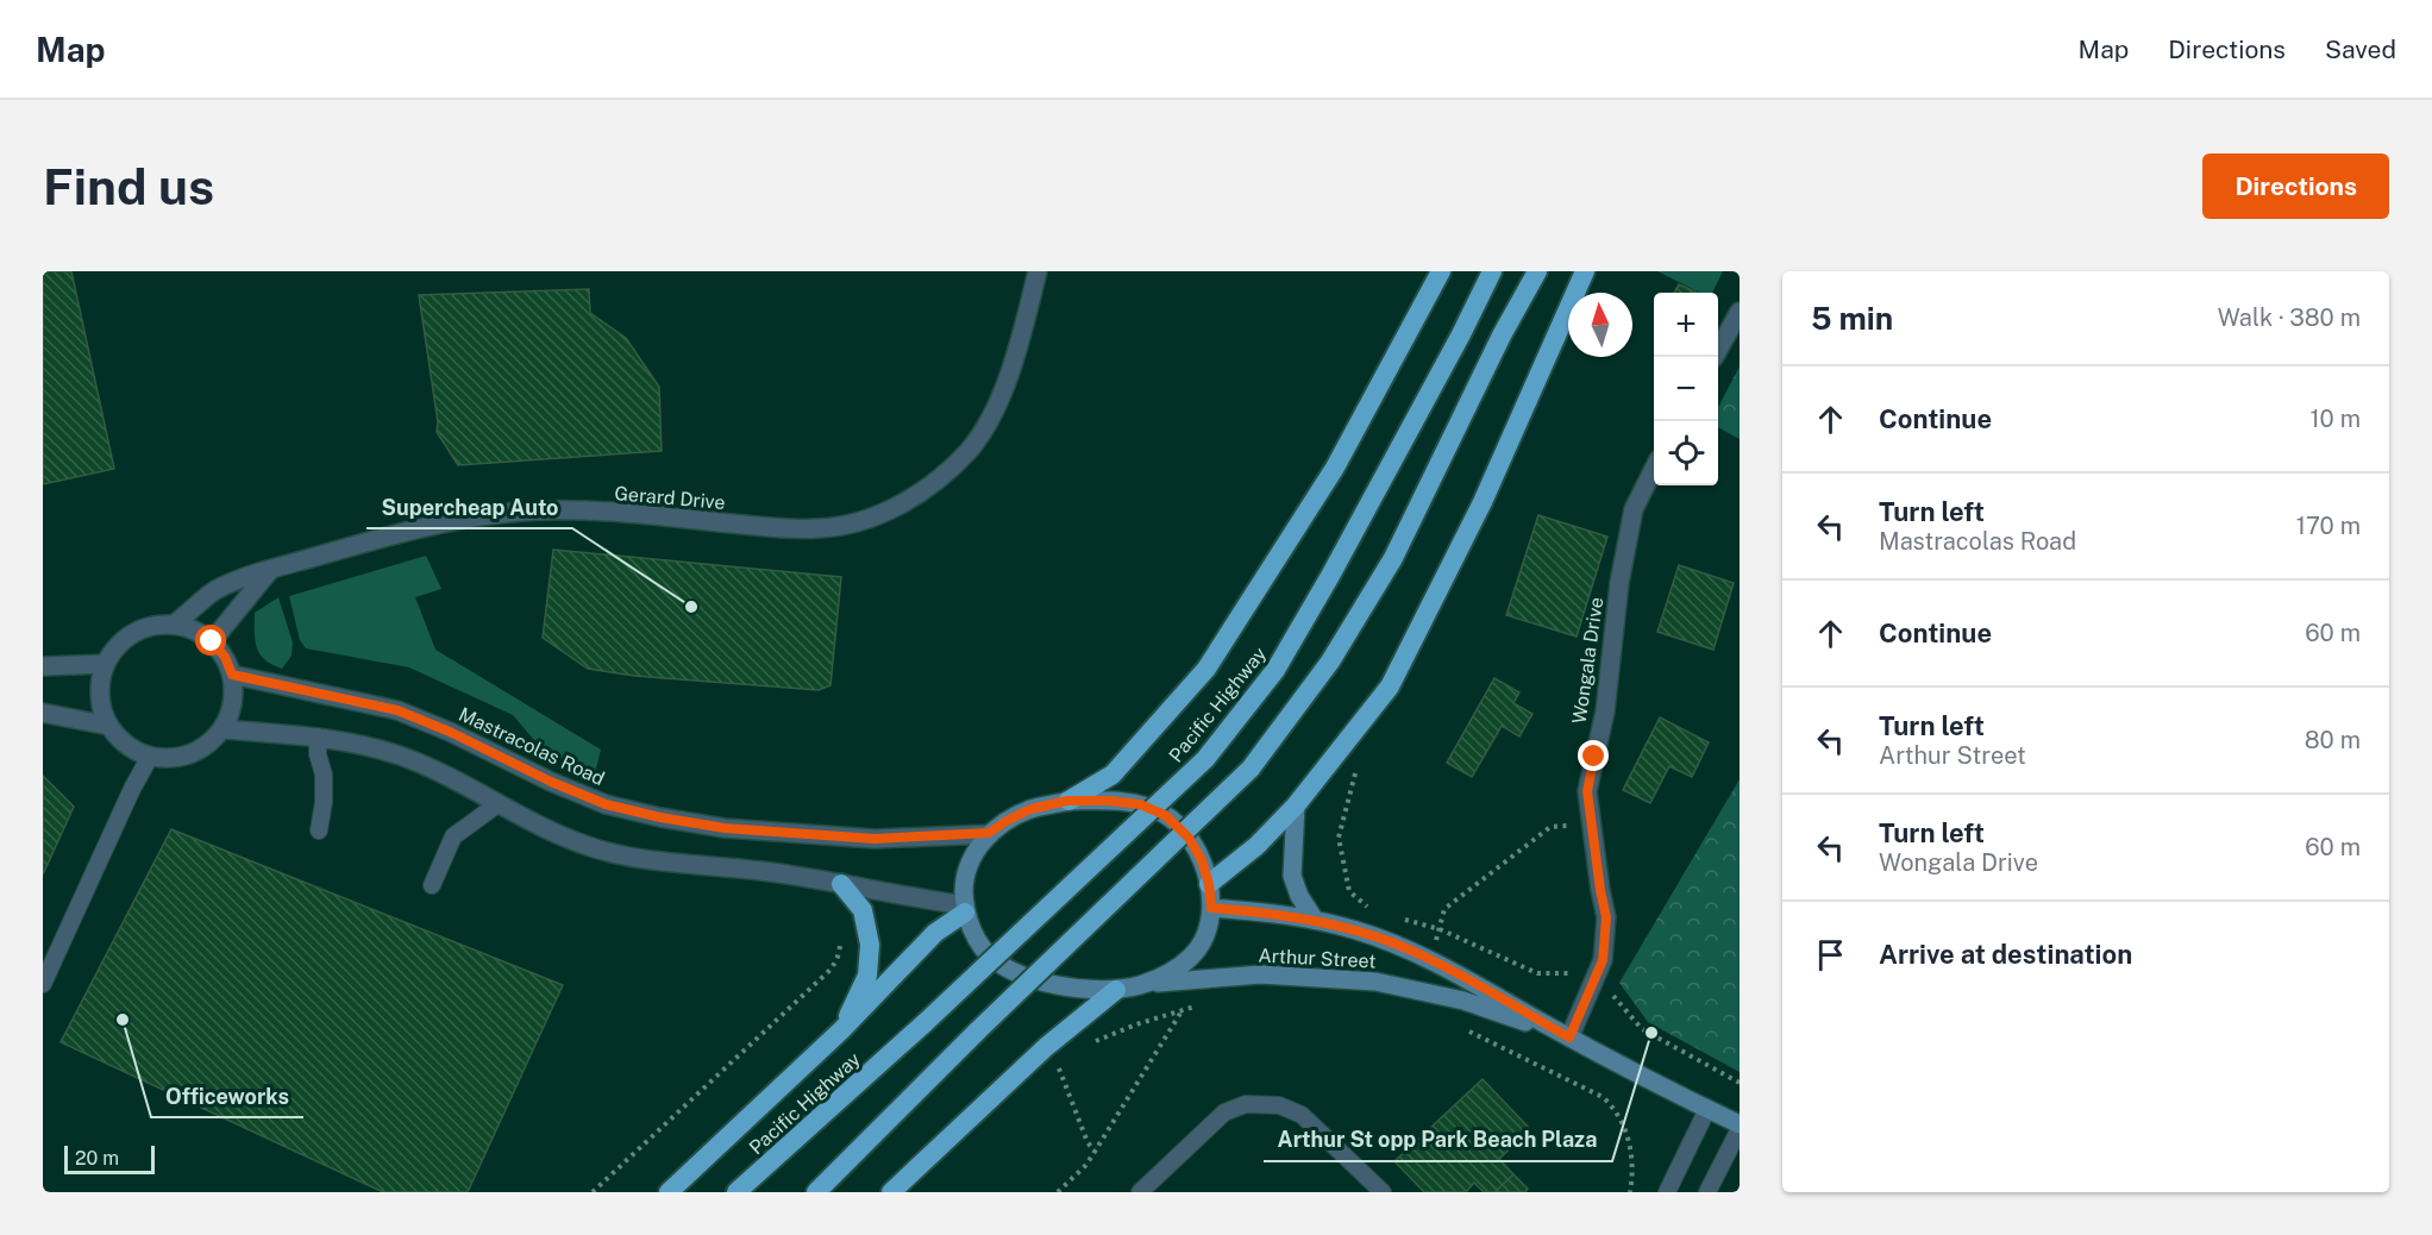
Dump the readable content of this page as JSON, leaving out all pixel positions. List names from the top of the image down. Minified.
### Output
{"streets":{"highway":["Pacific Highway"],"main road":["Arthur Street"],"street":["Gerard Drive","Wongala Drive","Mastracolas Road"]},"crossings":[["Gerard Drive","Mastracolas Road"],["Wongala Drive","Arthur Street"],["Mastracolas Road","Arthur Street"]],"places":["Supercheap Auto","Officeworks","Arthur St opp Park Beach Plaza"],"scale_bar":"20 m","north":"top","page":{"header":"Map","nav":["Map","Directions","Saved"],"buttons":"Directions","title":"Find us","heading":["5 min","Walk · 380 m"],"map_buttons":["+","−"],"list":[["Continue","10 m"],["Turn left","Mastracolas Road","170 m"],["Continue","60 m"],["Turn left","Arthur Street","80 m"],["Turn left","Wongala Drive","60 m"],"Arrive at destination"],"scale":"20 m"}}
